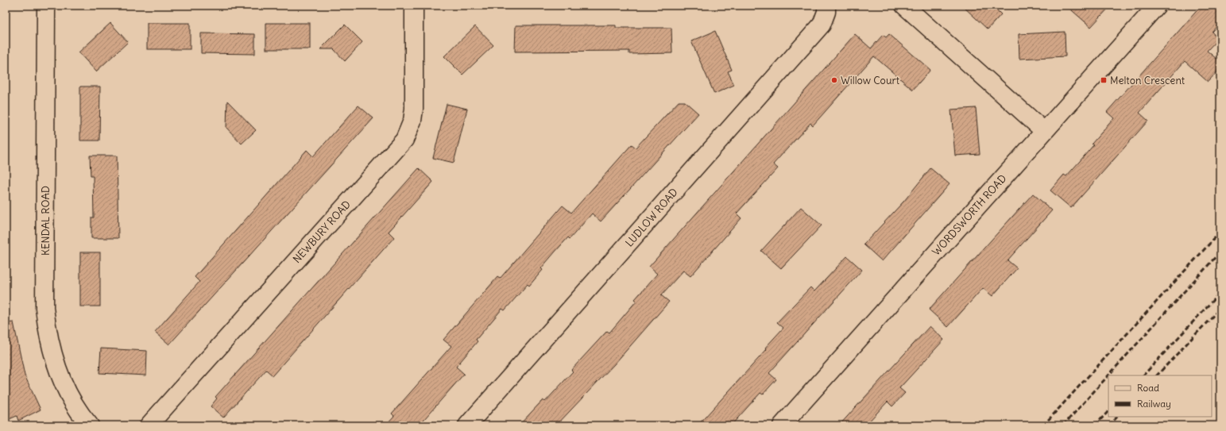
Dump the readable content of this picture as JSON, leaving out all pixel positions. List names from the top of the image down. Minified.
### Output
{"streets":{"street":["WORDSWORTH ROAD","LUDLOW ROAD","KENDAL ROAD","NEWBURY ROAD"]},"places":{"other":["Willow Court"],"transit":["Melton Crescent"]},"legend":["Road","Railway"]}
